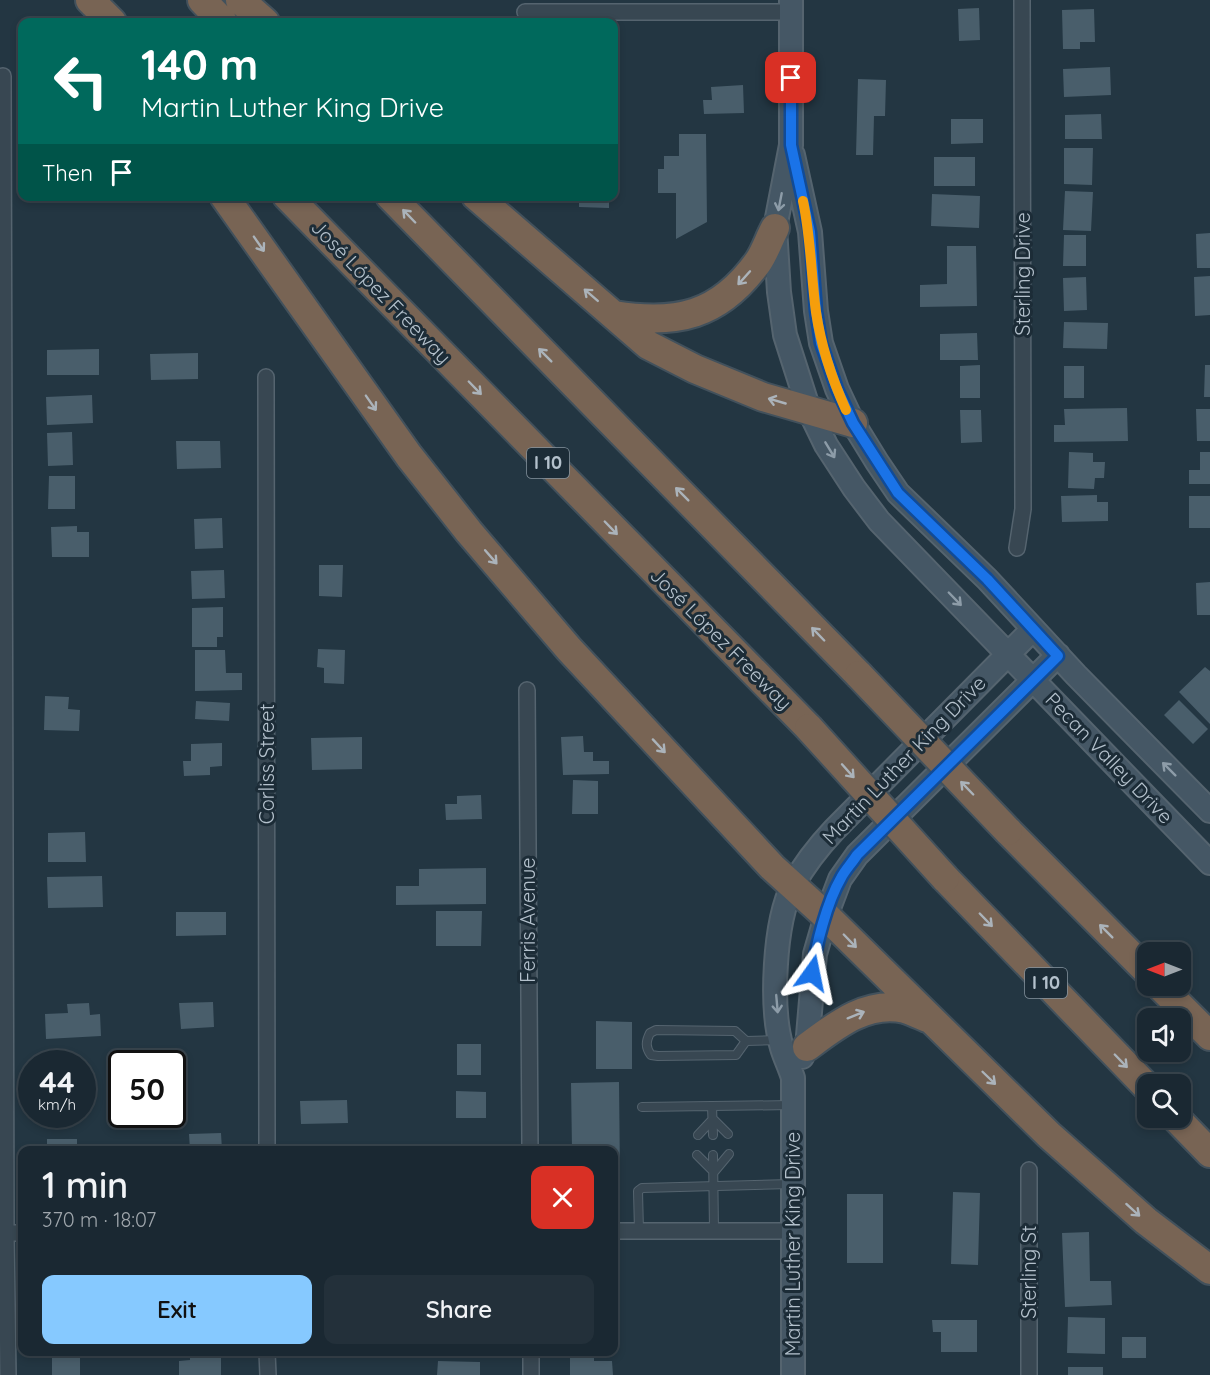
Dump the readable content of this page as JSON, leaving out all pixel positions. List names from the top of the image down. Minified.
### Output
{"streets":{"highway":["José López Freeway","I 10"],"main road":["Pecan Valley Drive","Martin Luther King Drive"],"street":["Sterling Drive","Corliss Street","Ferris Avenue","Sterling St"]},"crossings":[["Pecan Valley Drive","Martin Luther King Drive"]],"north":"left","page":{"turn":["140 m","Martin Luther King Drive"],"then":"Then","speed":"44 km/h","limit":"50","heading":["1 min","370 m · 18:07"],"buttons":["Exit","Share"]}}
